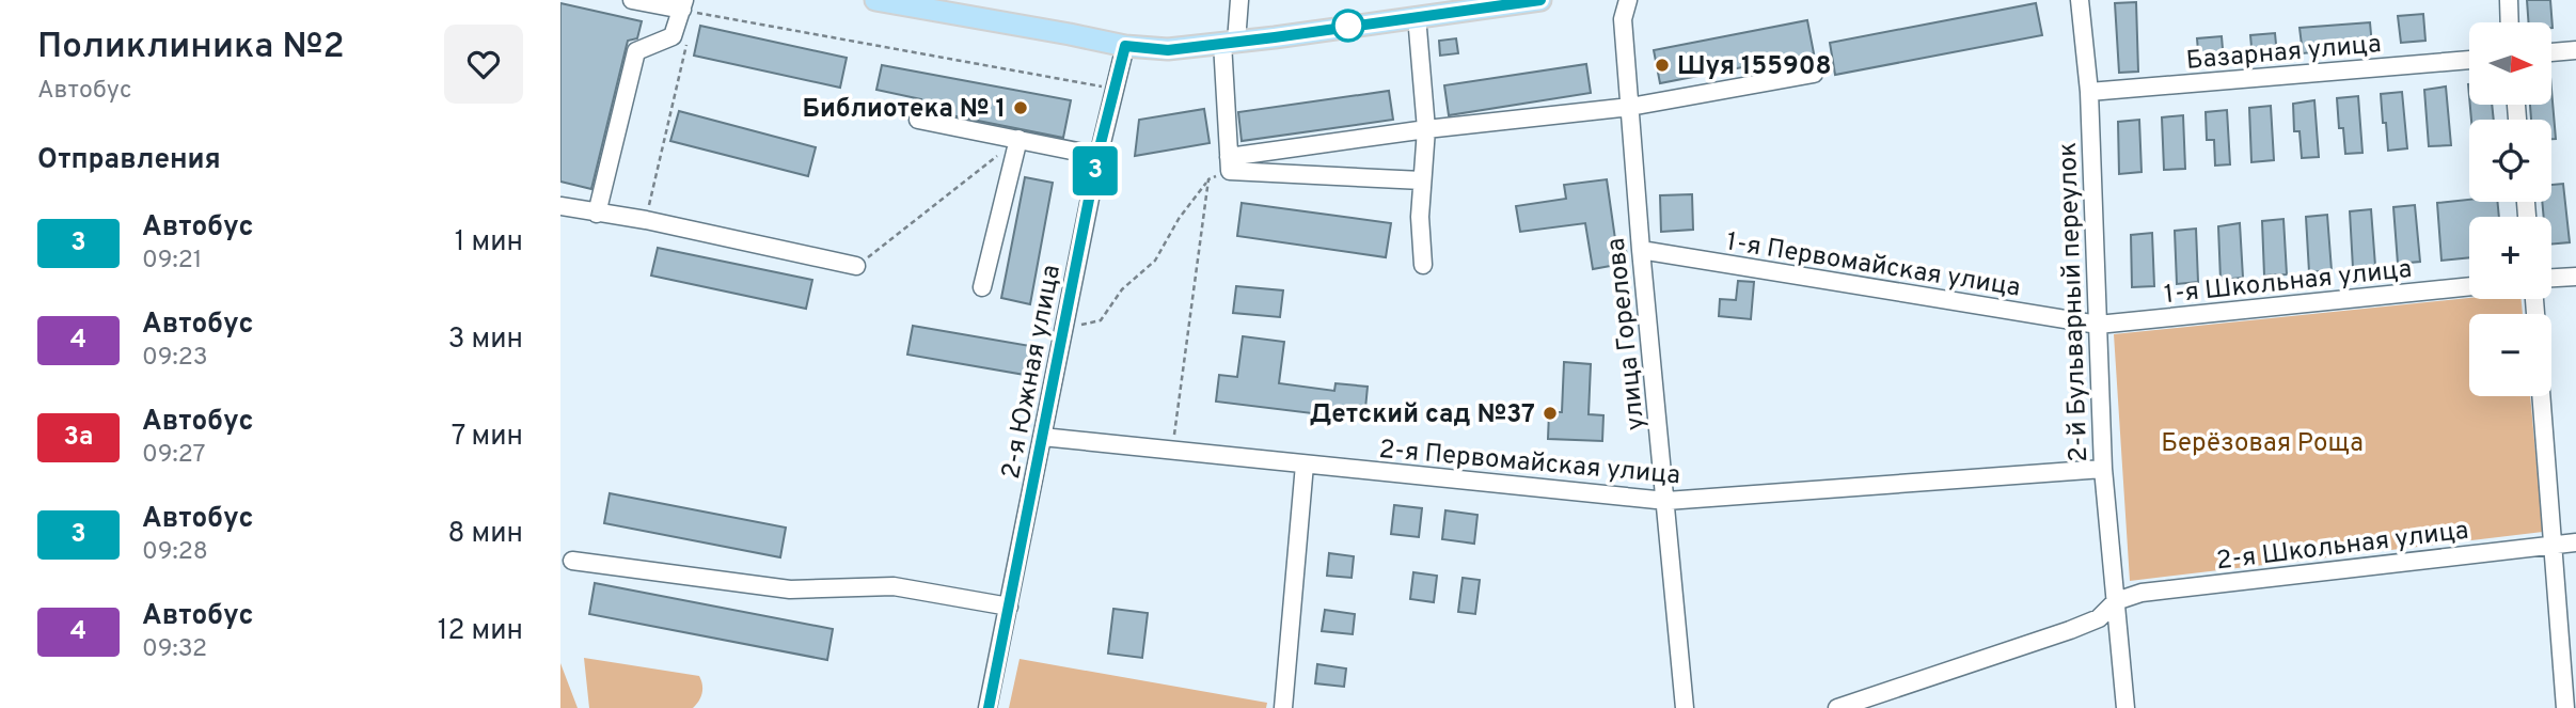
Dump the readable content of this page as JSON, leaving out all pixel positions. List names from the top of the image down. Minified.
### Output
{"streets":{"street":["Базарная улица","1-я Первомайская улица","1-я Школьная улица","2-й Бульварный переулок","улица Горелова","2-я Южная улица","2-я Первомайская улица","2-я Школьная улица"]},"crossings":[["Базарная улица","2-й Бульварный переулок"],["1-я Первомайская улица","1-я Школьная улица"],["1-я Первомайская улица","2-й Бульварный переулок"],["1-я Первомайская улица","улица Горелова"],["1-я Школьная улица","2-й Бульварный переулок"],["2-й Бульварный переулок","2-я Первомайская улица"],["2-й Бульварный переулок","2-я Школьная улица"],["улица Горелова","2-я Первомайская улица"],["2-я Южная улица","2-я Первомайская улица"]],"parks":["Берёзовая Роща"],"places":["Шуя 155908","Библиотека № 1","Детский сад №37"],"lines":["bus line 3"],"north":"right","page":{"heading":[["Поликлиника №2","Автобус"],"Отправления"],"on_map":"3","map_buttons":["+","−"],"list":[{"mark":"3","name":"Автобус","note":"09:21","value":"1 мин"},{"mark":"4","name":"Автобус","note":"09:23","value":"3 мин"},{"mark":"3а","name":"Автобус","note":"09:27","value":"7 мин"},{"mark":"3","name":"Автобус","note":"09:28","value":"8 мин"},{"mark":"4","name":"Автобус","note":"09:32","value":"12 мин"}]}}
